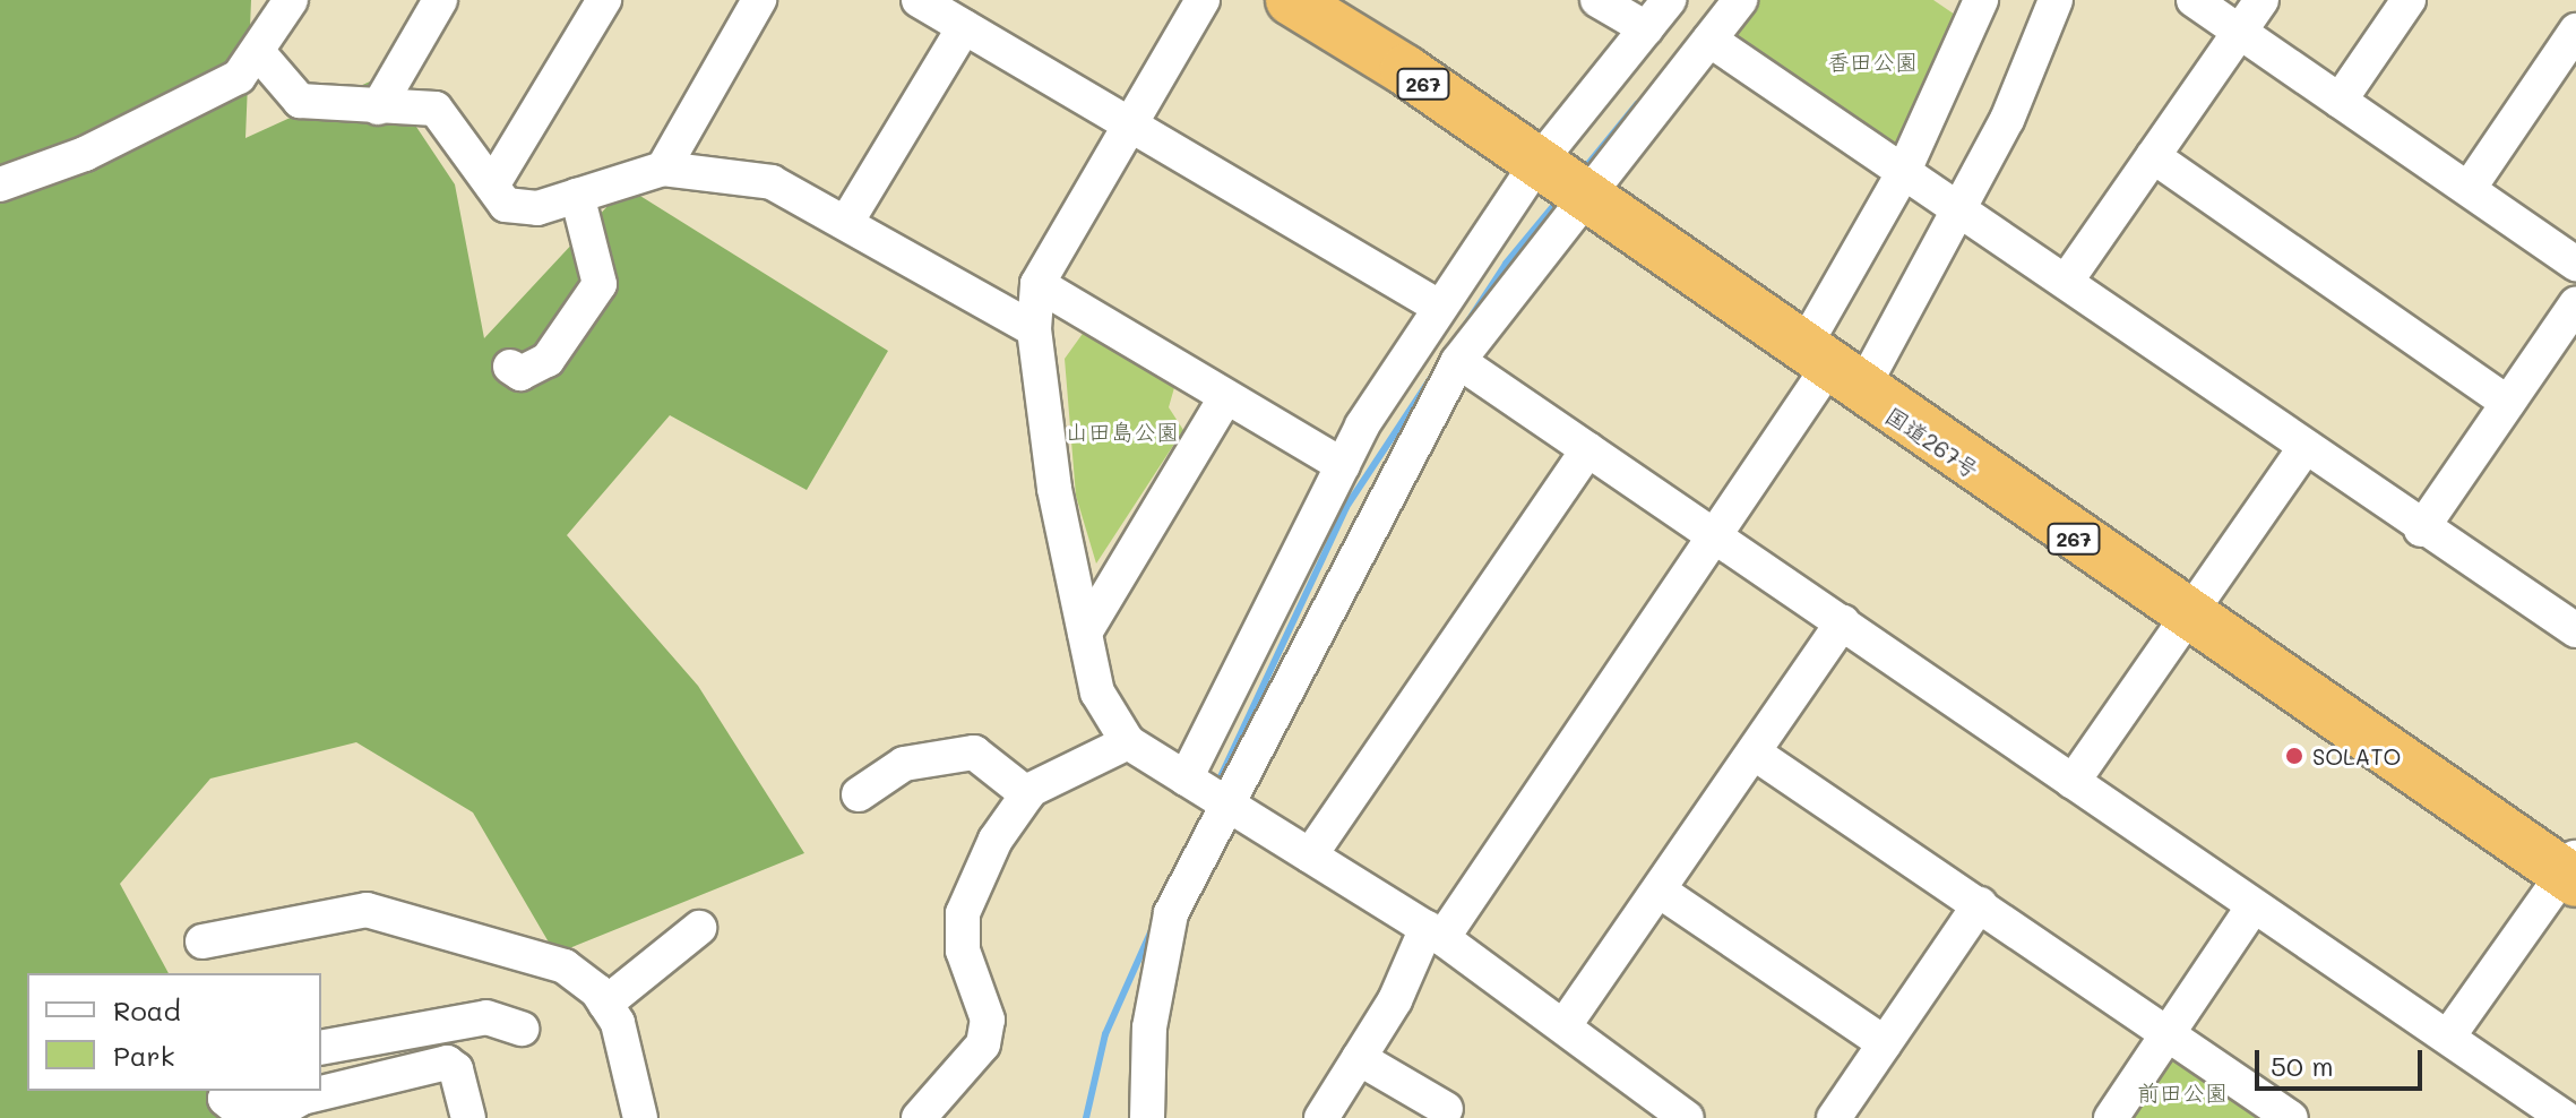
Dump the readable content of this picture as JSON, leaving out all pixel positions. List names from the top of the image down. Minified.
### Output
{"streets":{"highway":["267","国道267号"]},"parks":["香田公園","山田島公園","前田公園"],"places":["SOLATO"],"legend":["Road","Park"],"scale_bar":"50 m"}
